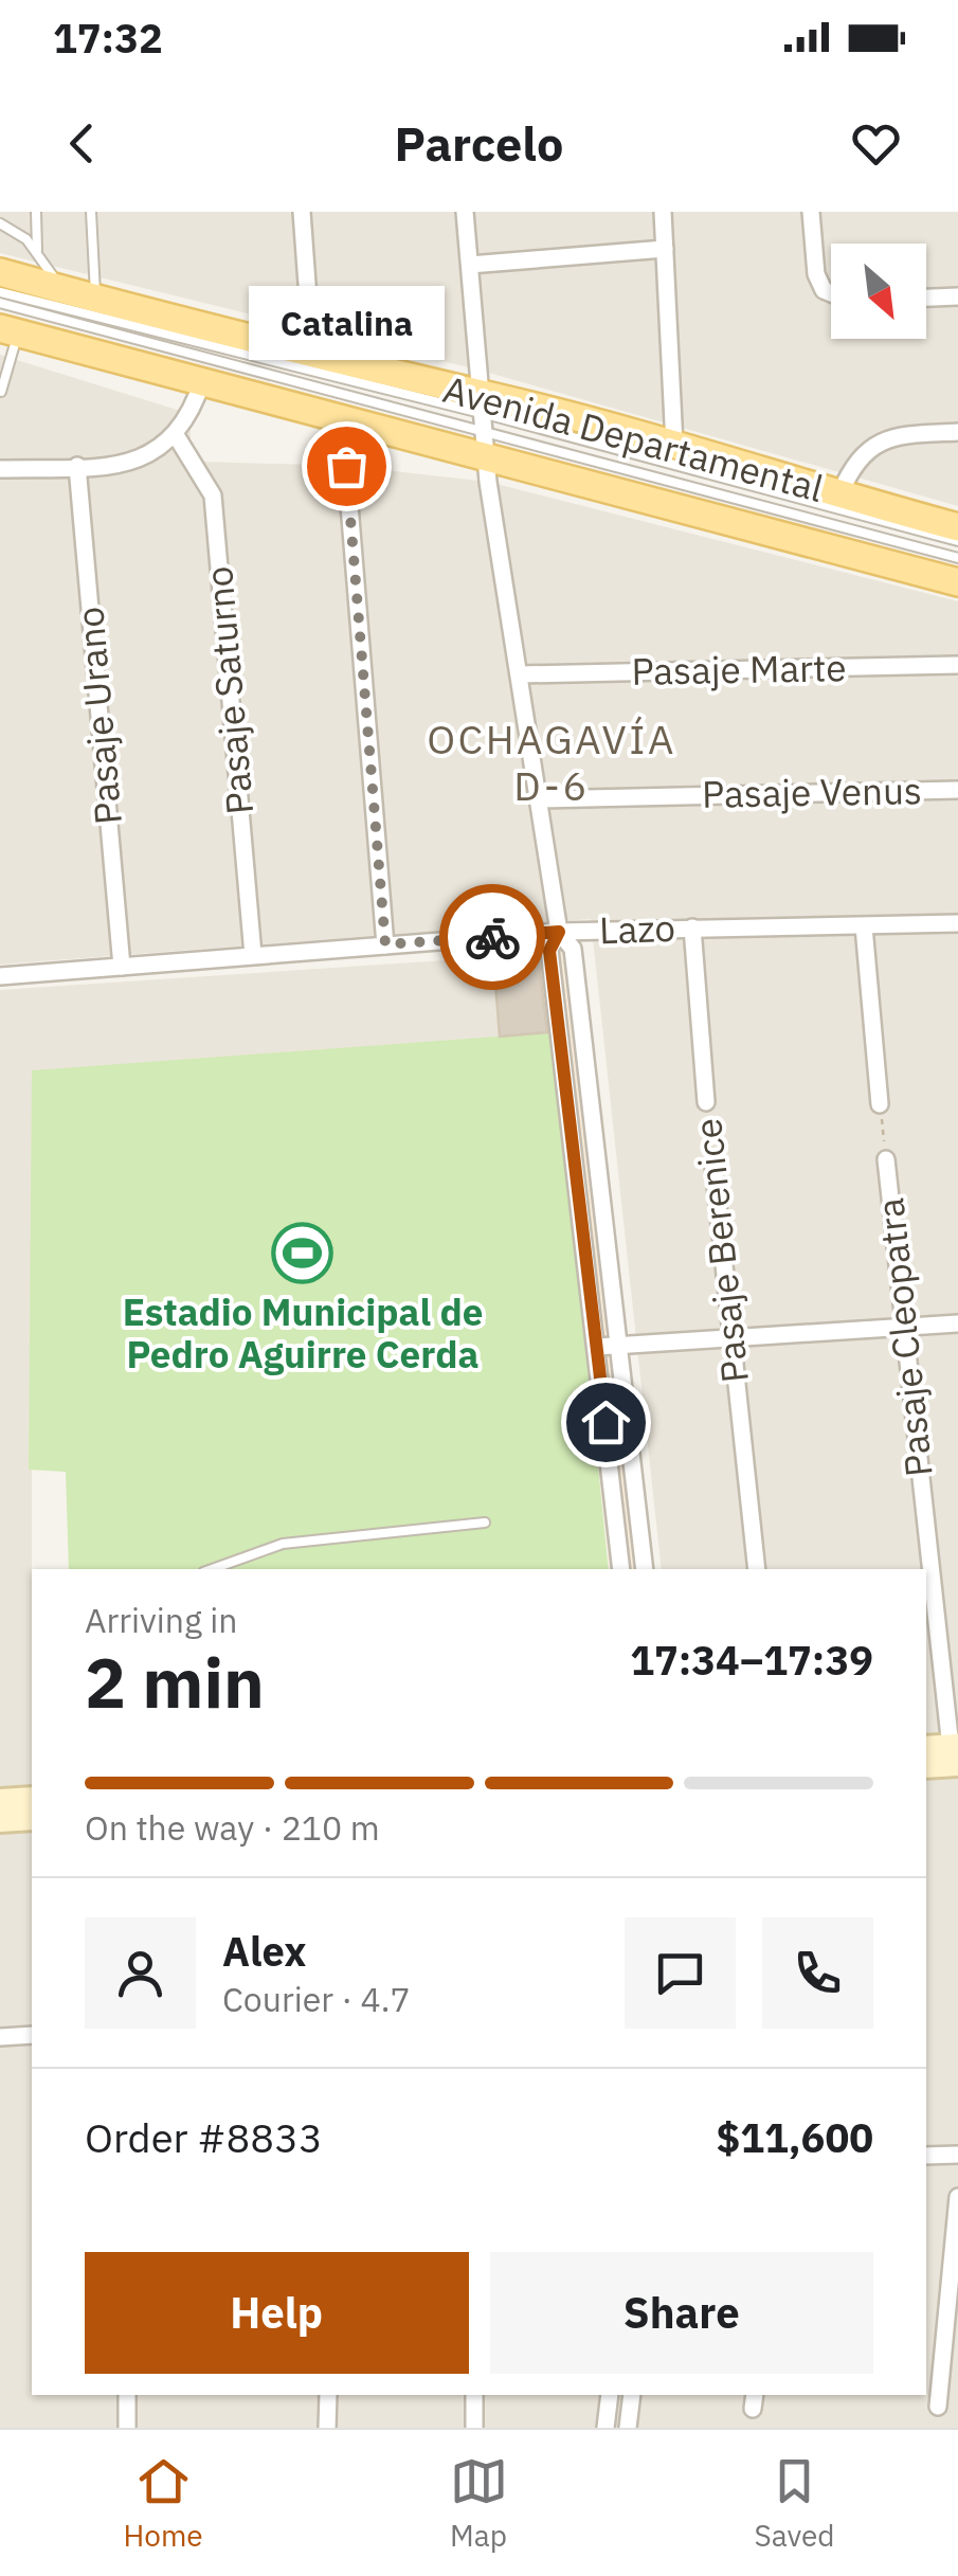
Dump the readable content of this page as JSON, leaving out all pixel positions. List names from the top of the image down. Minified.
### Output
{"streets":{"main road":["Avenida Departamental"],"street":["Pasaje Marte","Pasaje Saturno","Pasaje Urano","Pasaje Venus","Lazo","Pasaje Berenice","Pasaje Cleopatra"]},"crossings":[["Pasaje Saturno","Lazo"],["Pasaje Urano","Lazo"],["Lazo","Pasaje Berenice"]],"districts":["OCHAGAVÍA D-6"],"places":{"other":["Catalina"],"sports":["Estadio Municipal de Pedro Aguirre Cerda"]},"north":"bottom right","page":{"status":"17:32","header":"Parcelo","bubble":"Catalina","heading":["2 min","Arriving in","17:34–17:39"],"panel":["Alex","Courier · 4.7","Order #8833","$11,600"],"bar":"On the way · 210 m","buttons":["Help","Share"],"tabs":["Home","Map","Saved"]}}
